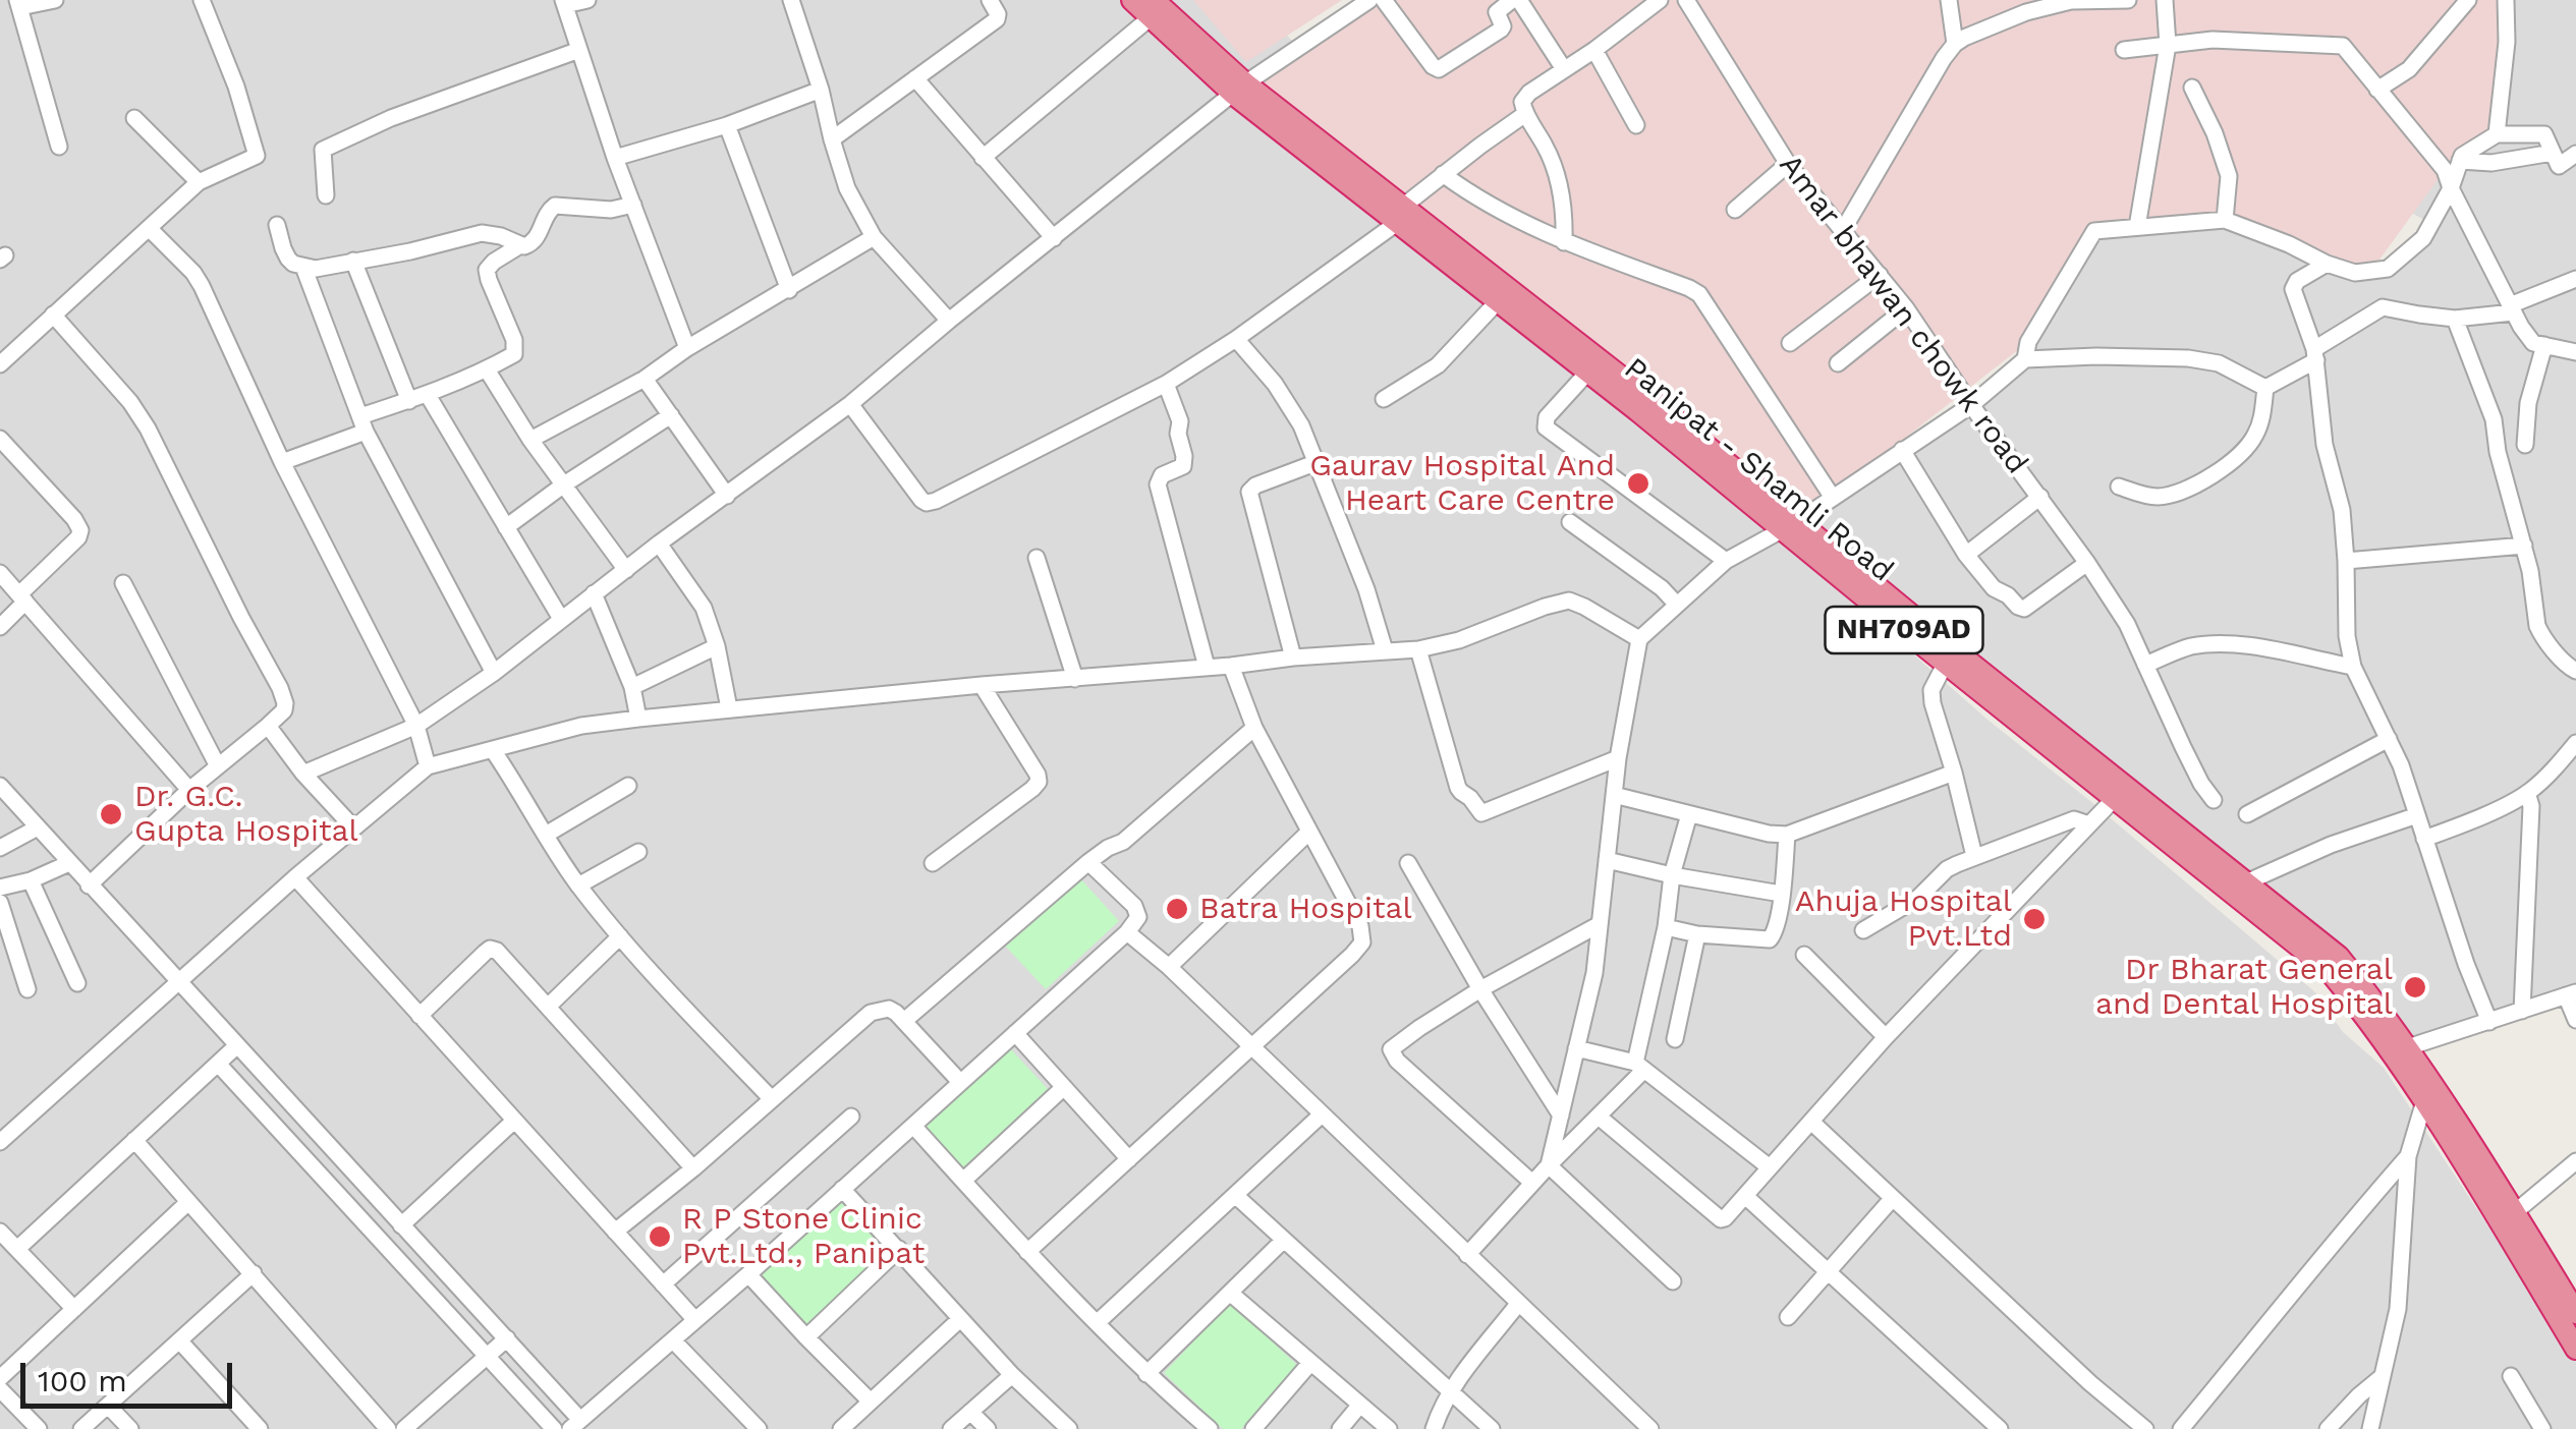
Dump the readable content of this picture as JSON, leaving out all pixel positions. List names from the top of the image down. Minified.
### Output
{"streets":{"highway":["Panipat - Shamli Road","NH709AD"],"street":["Amar bhawan chowk road"]},"places":["Gaurav Hospital And Heart Care Centre","Dr. G.C. Gupta Hospital","Batra Hospital","Ahuja Hospital Pvt.Ltd","Dr Bharat General and Dental Hospital","R P Stone Clinic Pvt.Ltd., Panipat"],"scale_bar":"100 m"}
